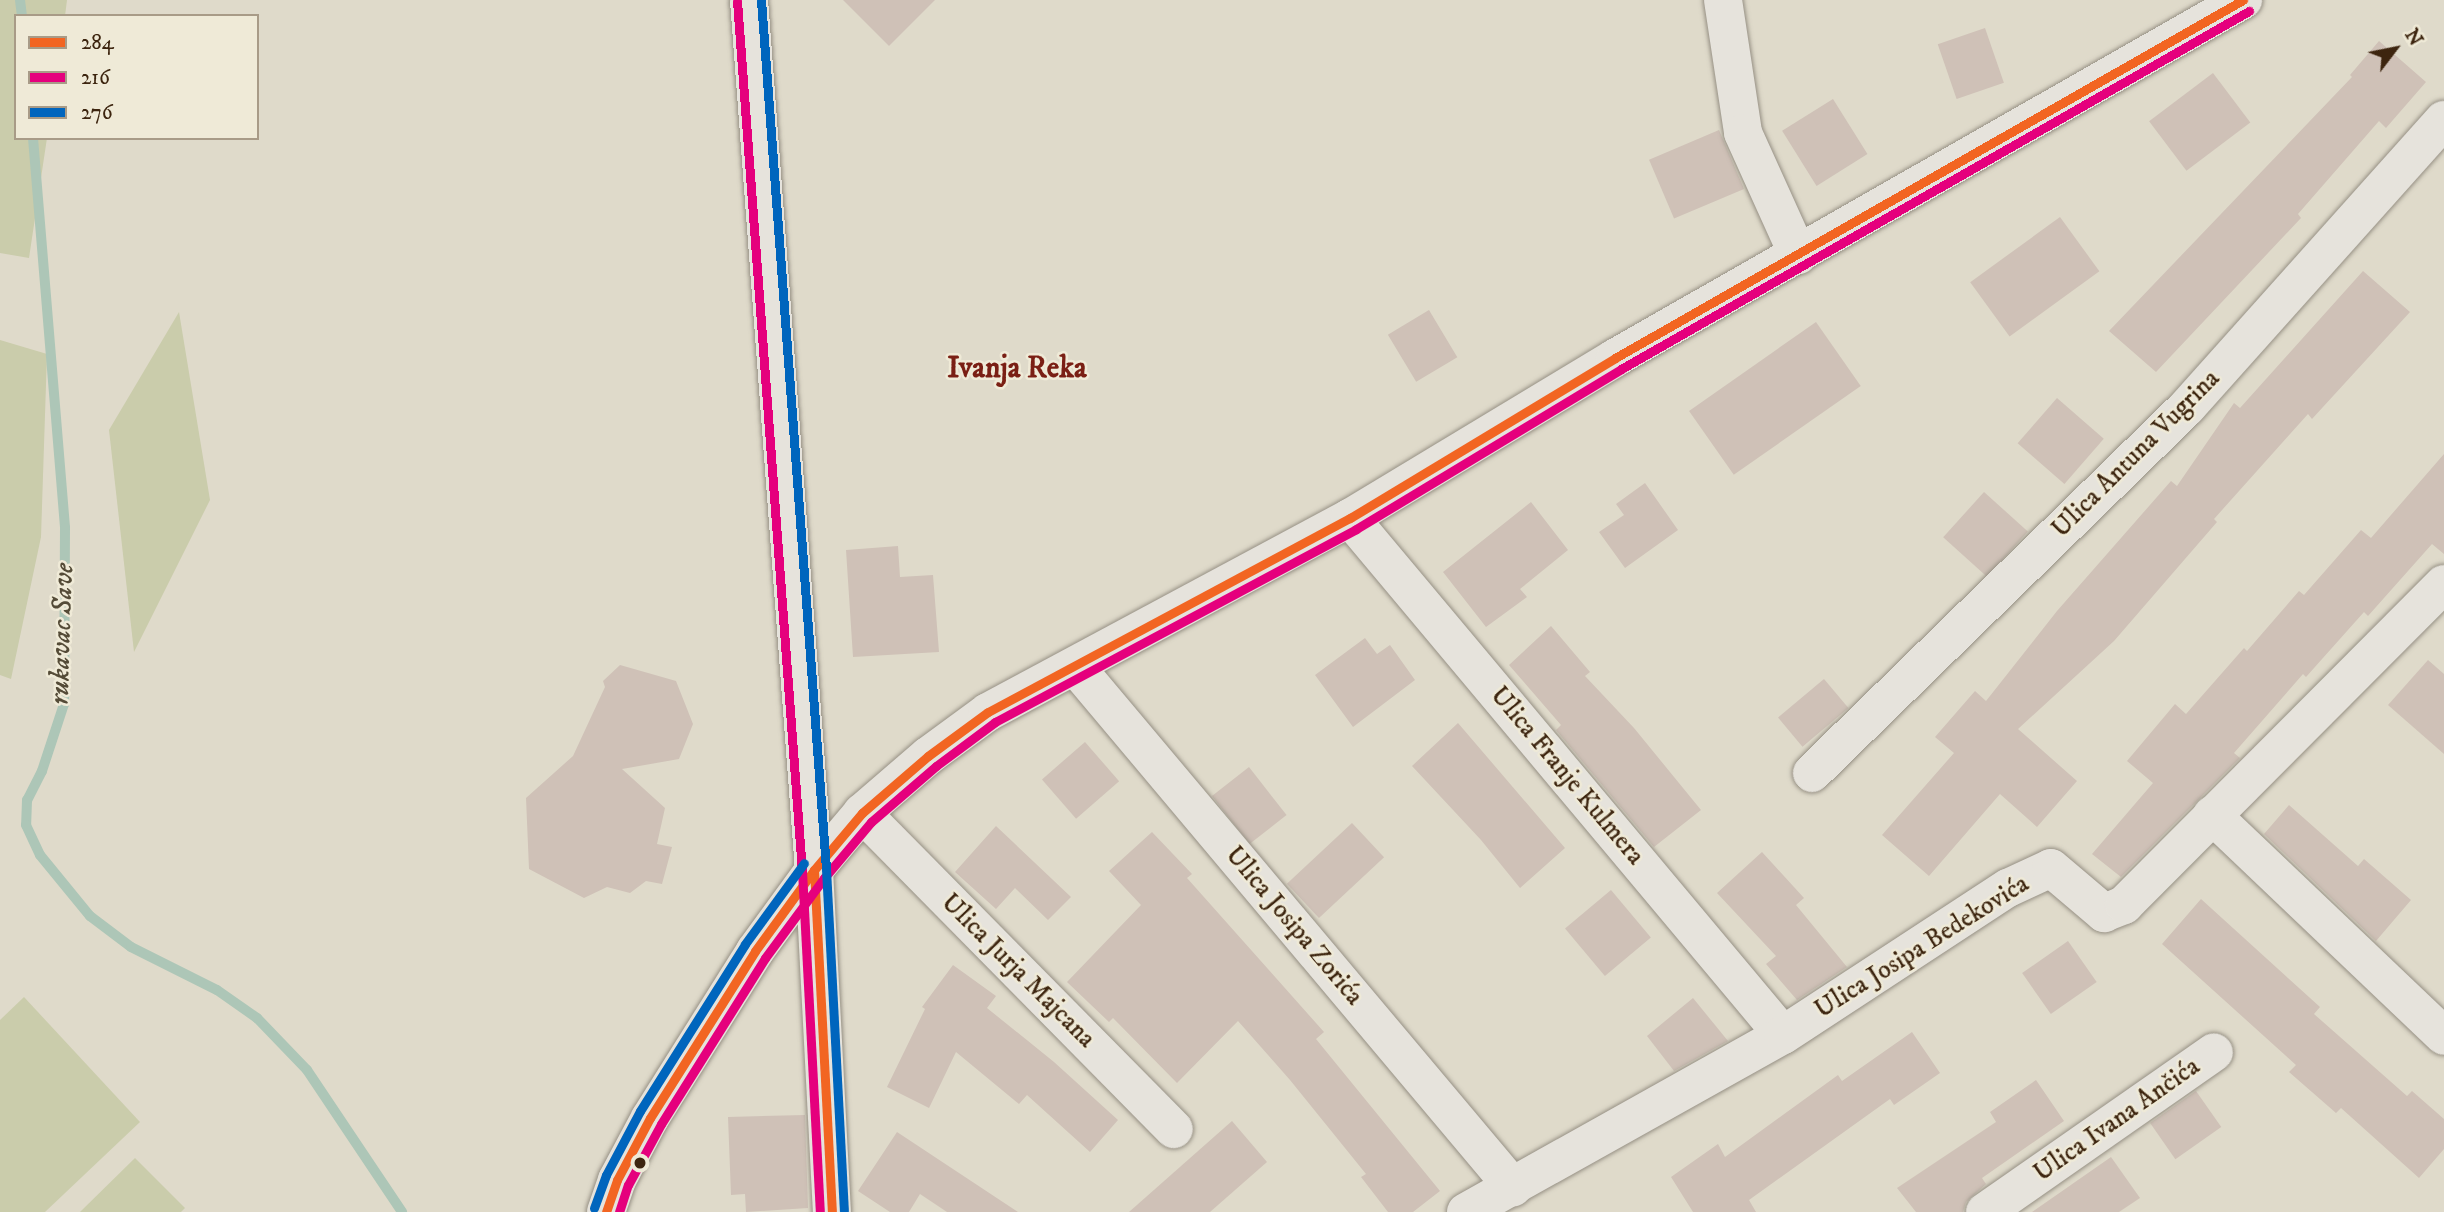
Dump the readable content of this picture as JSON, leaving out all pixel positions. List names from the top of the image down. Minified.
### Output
{"streets":{"street":["Ulica Antuna Vugrina","Ulica Franje Kulmera","Ulica Josipa Zorića","Ulica Josipa Bedekovića","Ulica Jurja Majcana","Ulica Ivana Ančića"]},"crossings":[["Ulica Franje Kulmera","Ulica Josipa Bedekovića"],["Ulica Josipa Zorića","Ulica Josipa Bedekovića"]],"districts":["Ivanja Reka"],"water":["rukavac Save"],"lines":["transit line 284","transit line 276","transit line 216"],"legend":["284","216","276"],"north":"top right"}
